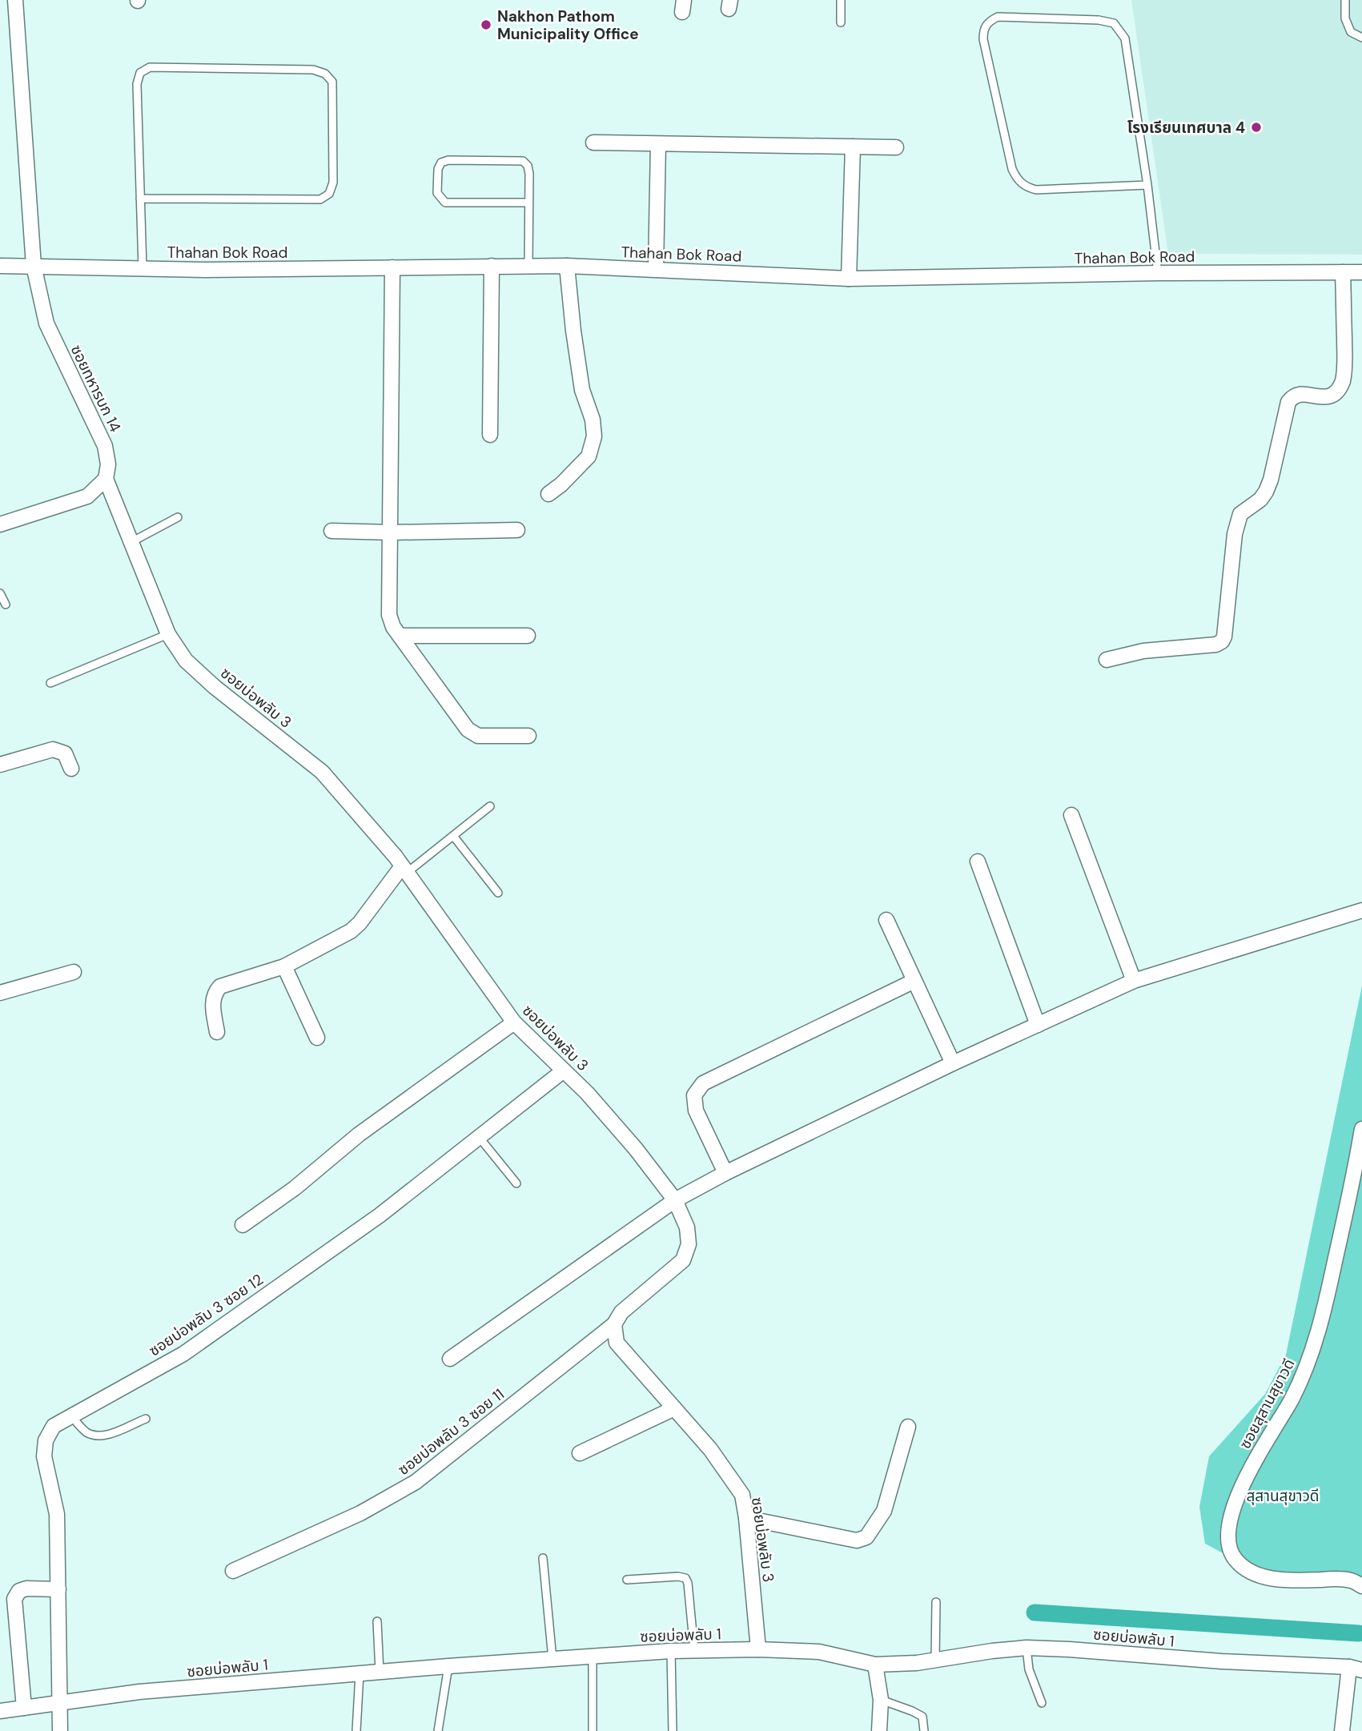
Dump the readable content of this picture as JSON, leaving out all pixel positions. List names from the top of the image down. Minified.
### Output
{"streets":{"street":["Thahan Bok Road","ซอยทหารบก 14","ซอยบ่อพลับ 3","ซอยบ่อพลับ 3 ซอย 12","ซอยสุสานสุขาวดี","ซอยบ่อพลับ 3 ซอย 11","ซอยบ่อพลับ 1"]},"crossings":[["Thahan Bok Road","ซอยทหารบก 14"],["ซอยทหารบก 14","ซอยบ่อพลับ 3"],["ซอยบ่อพลับ 3","ซอยบ่อพลับ 3 ซอย 12"],["ซอยบ่อพลับ 3","ซอยบ่อพลับ 3 ซอย 11"],["ซอยบ่อพลับ 3","ซอยบ่อพลับ 1"],["ซอยบ่อพลับ 3 ซอย 12","ซอยบ่อพลับ 1"]],"parks":["สุสานสุขาวดี"],"places":["Nakhon Pathom Municipality Office","โรงเรียนเทศบาล 4"]}
